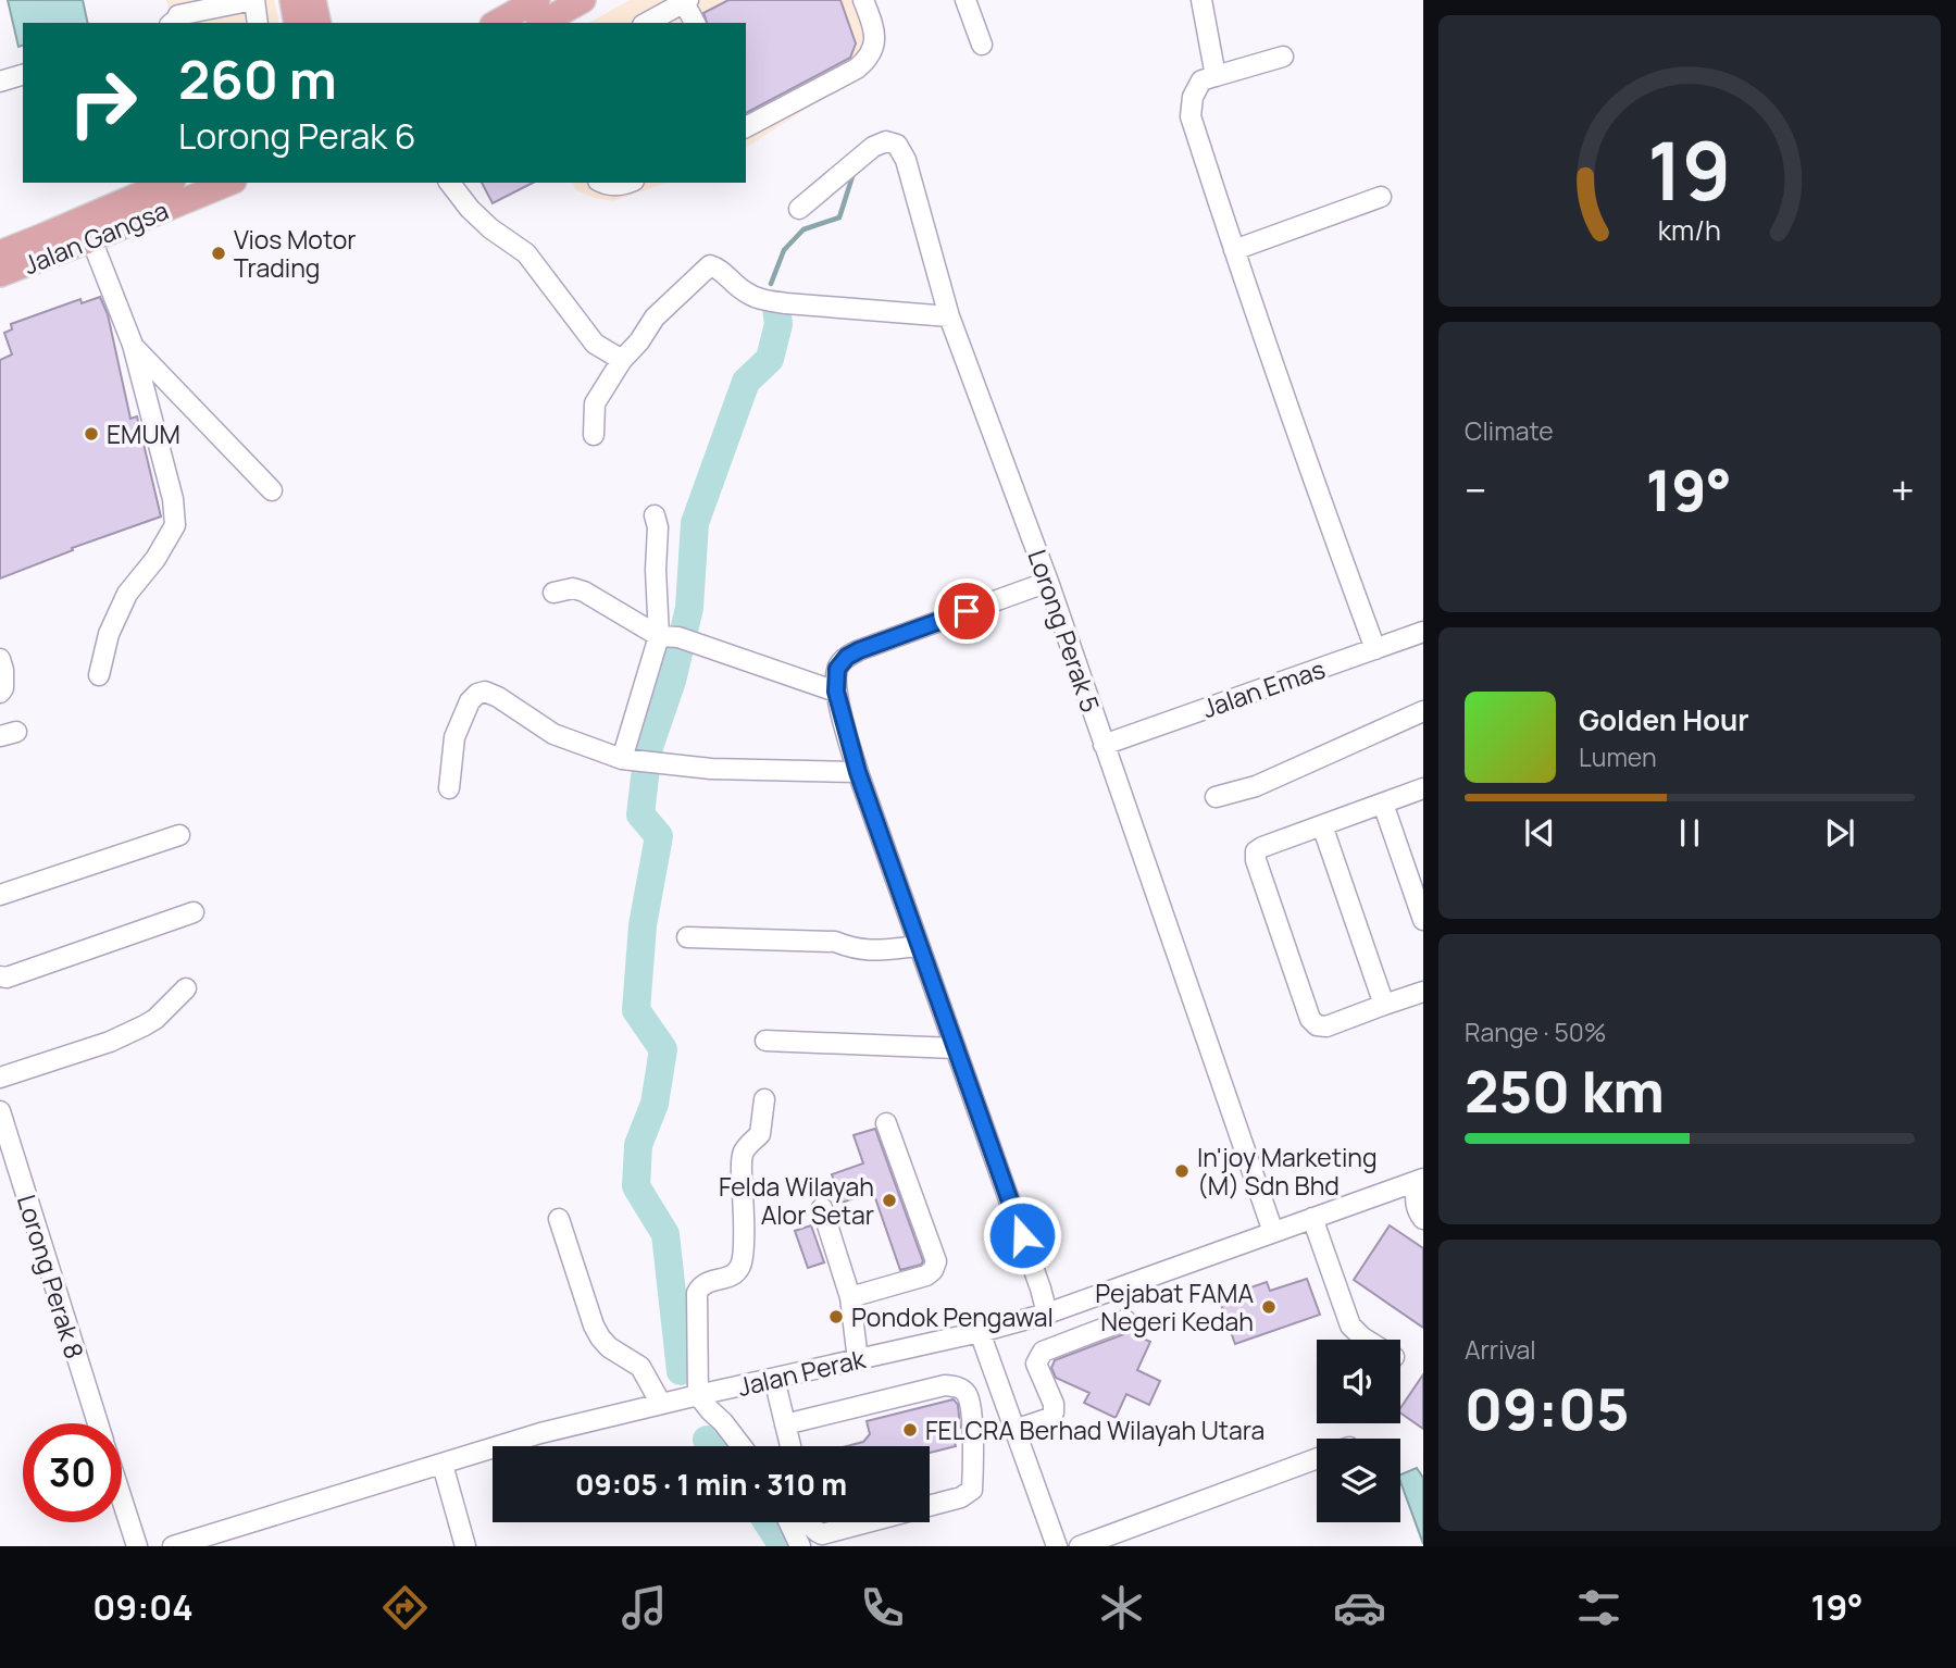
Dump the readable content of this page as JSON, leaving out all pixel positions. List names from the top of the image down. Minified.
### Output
{"streets":{"main road":["Jalan Gangsa"],"street":["Lorong Perak 5","Jalan Emas","Lorong Perak 8","Jalan Perak"]},"crossings":[["Lorong Perak 5","Jalan Emas"],["Lorong Perak 5","Jalan Perak"]],"places":["Vios Motor Trading","EMUM","In'joy Marketing (M) Sdn Bhd","Felda Wilayah Alor Setar","Pejabat FAMA Negeri Kedah","Pondok Pengawal","FELCRA Berhad Wilayah Utara"],"page":{"turn":["260 m","Lorong Perak 6"],"tile":["Climate",["Range · 50%","250 km"],["Arrival","09:05"]],"heat":["−","19°","+"],"song":["Golden Hour","Lumen"],"limit":"30","trip":"09:05 · 1 min · 310 m","tabs":["09:04","19°"],"gauge":["19","km/h"]}}
